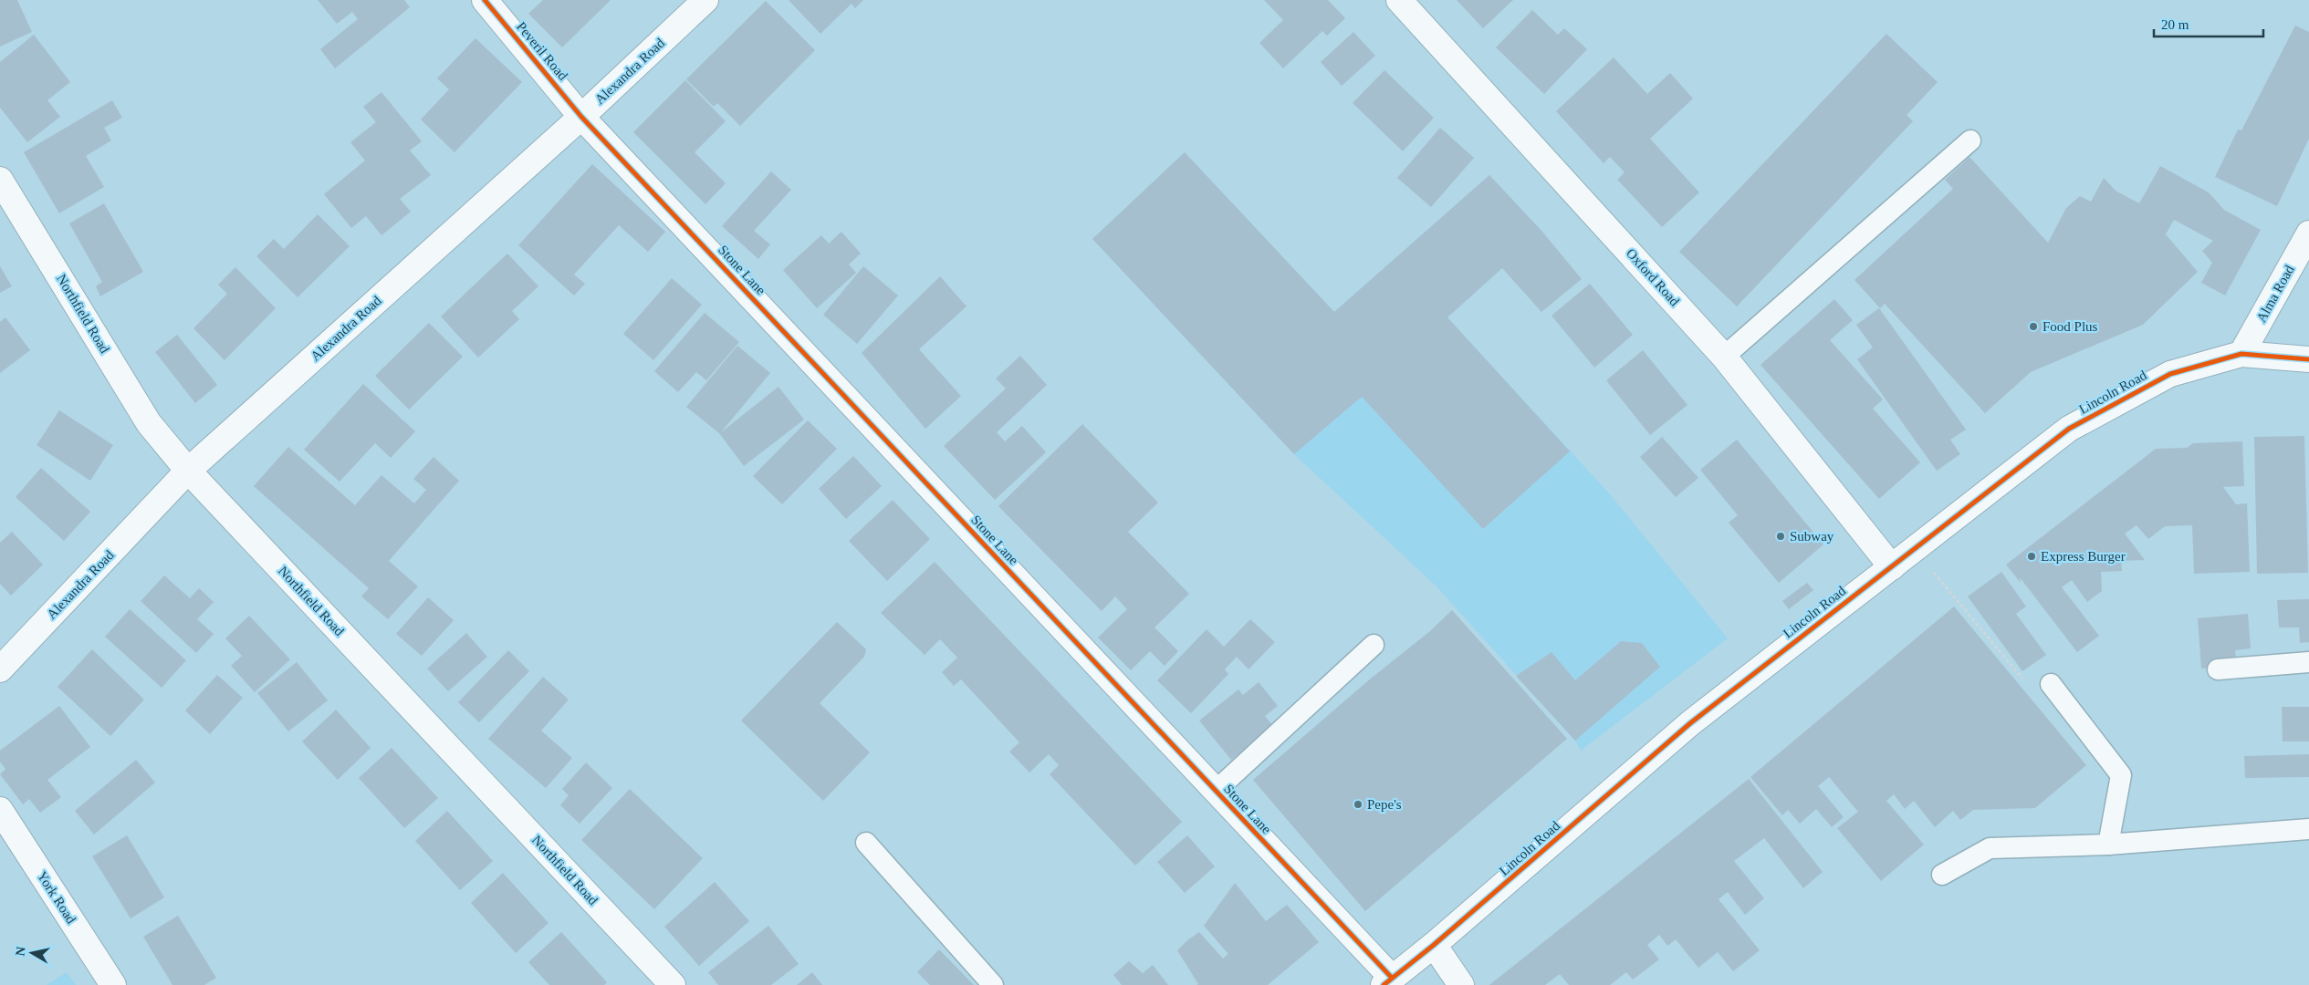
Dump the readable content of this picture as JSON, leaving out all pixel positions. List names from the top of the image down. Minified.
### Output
{"streets":{"street":["Peveril Road","Alexandra Road","Stone Lane","Oxford Road","Alma Road","Northfield Road","Lincoln Road","York Road"]},"crossings":[["Peveril Road","Alexandra Road"],["Peveril Road","Stone Lane"],["Alexandra Road","Stone Lane"],["Alexandra Road","Northfield Road"],["Stone Lane","Lincoln Road"],["Oxford Road","Lincoln Road"],["Alma Road","Lincoln Road"]],"places":["Food Plus","Subway","Express Burger","Pepe's"],"scale_bar":"20 m","north":"left"}
